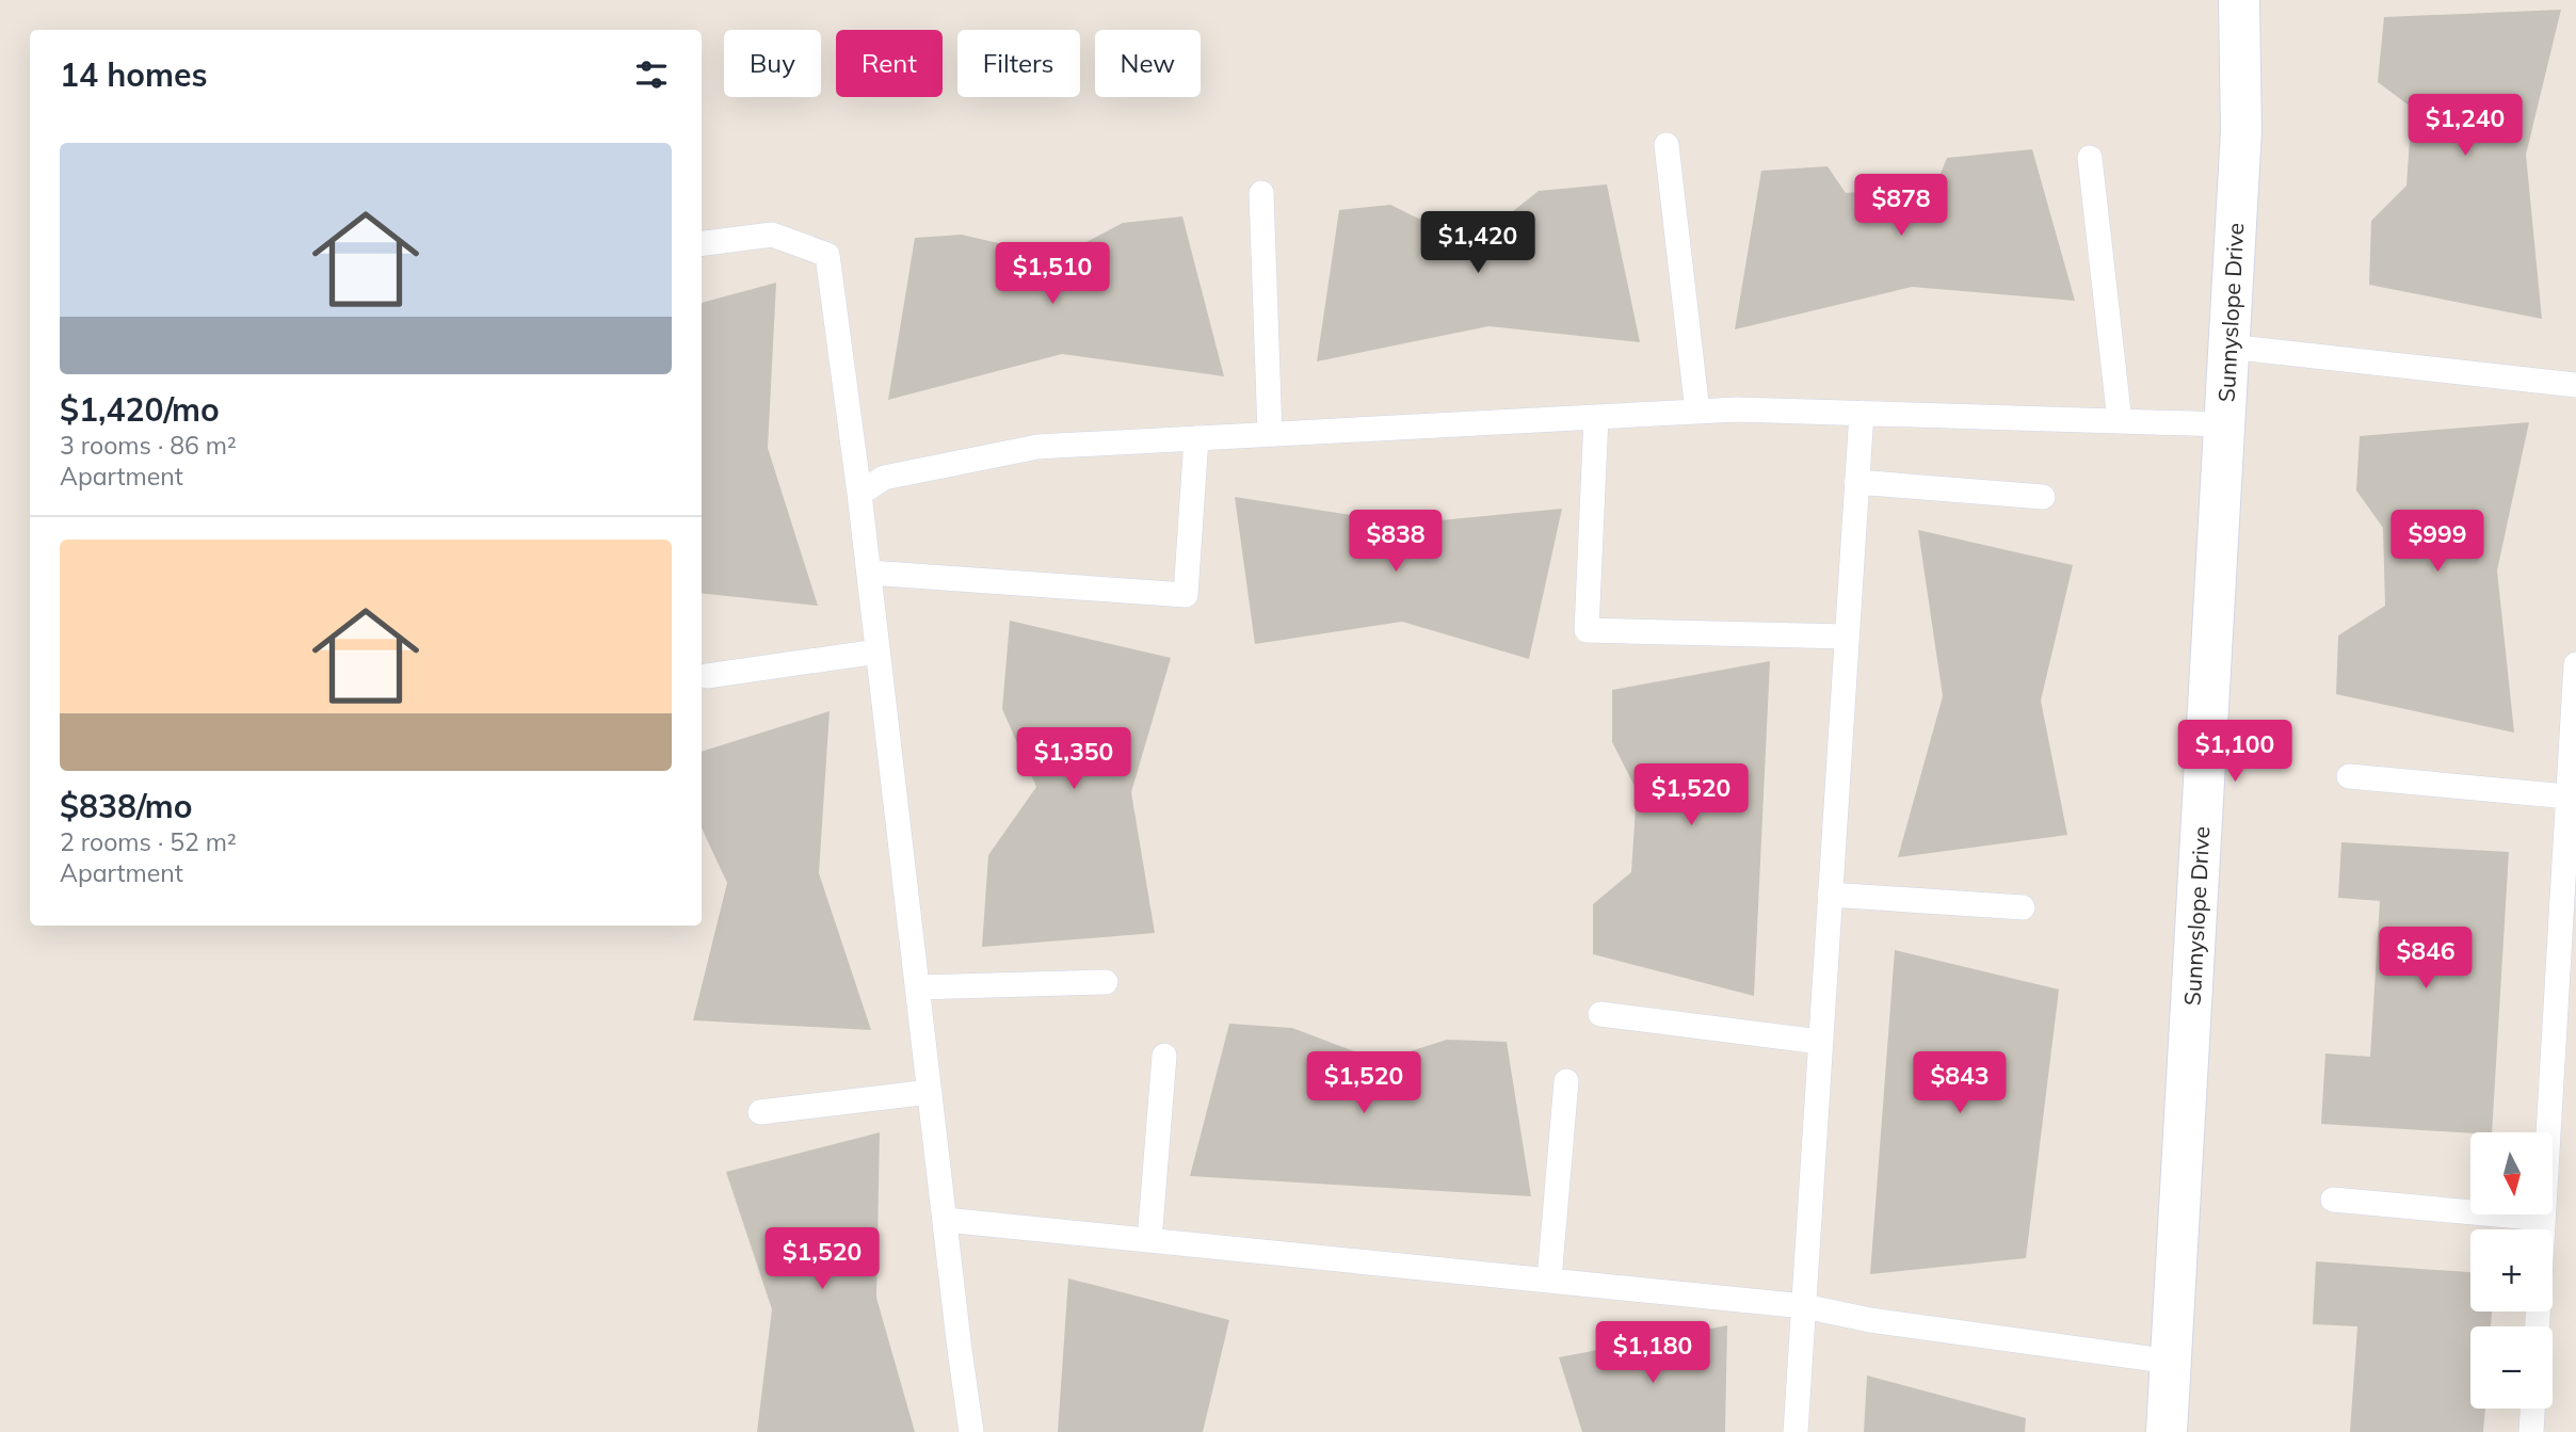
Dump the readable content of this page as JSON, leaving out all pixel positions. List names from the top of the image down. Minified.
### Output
{"streets":{"street":["Sunnyslope Drive"]},"north":"bottom","page":{"chip":["Buy","Rent","Filters","New"],"heading":"14 homes","price":["$1,240","$878","$1,420","$1,510","$838","$999","$1,100","$1,350","$1,520","$846","$1,520","$843","$1,520","$1,180"],"list":[{"name":"$1,420/mo","note":"3 rooms · 86 m² · Apartment"},{"name":"$838/mo","note":"2 rooms · 52 m² · Apartment"}],"map_buttons":["+","−"]}}
